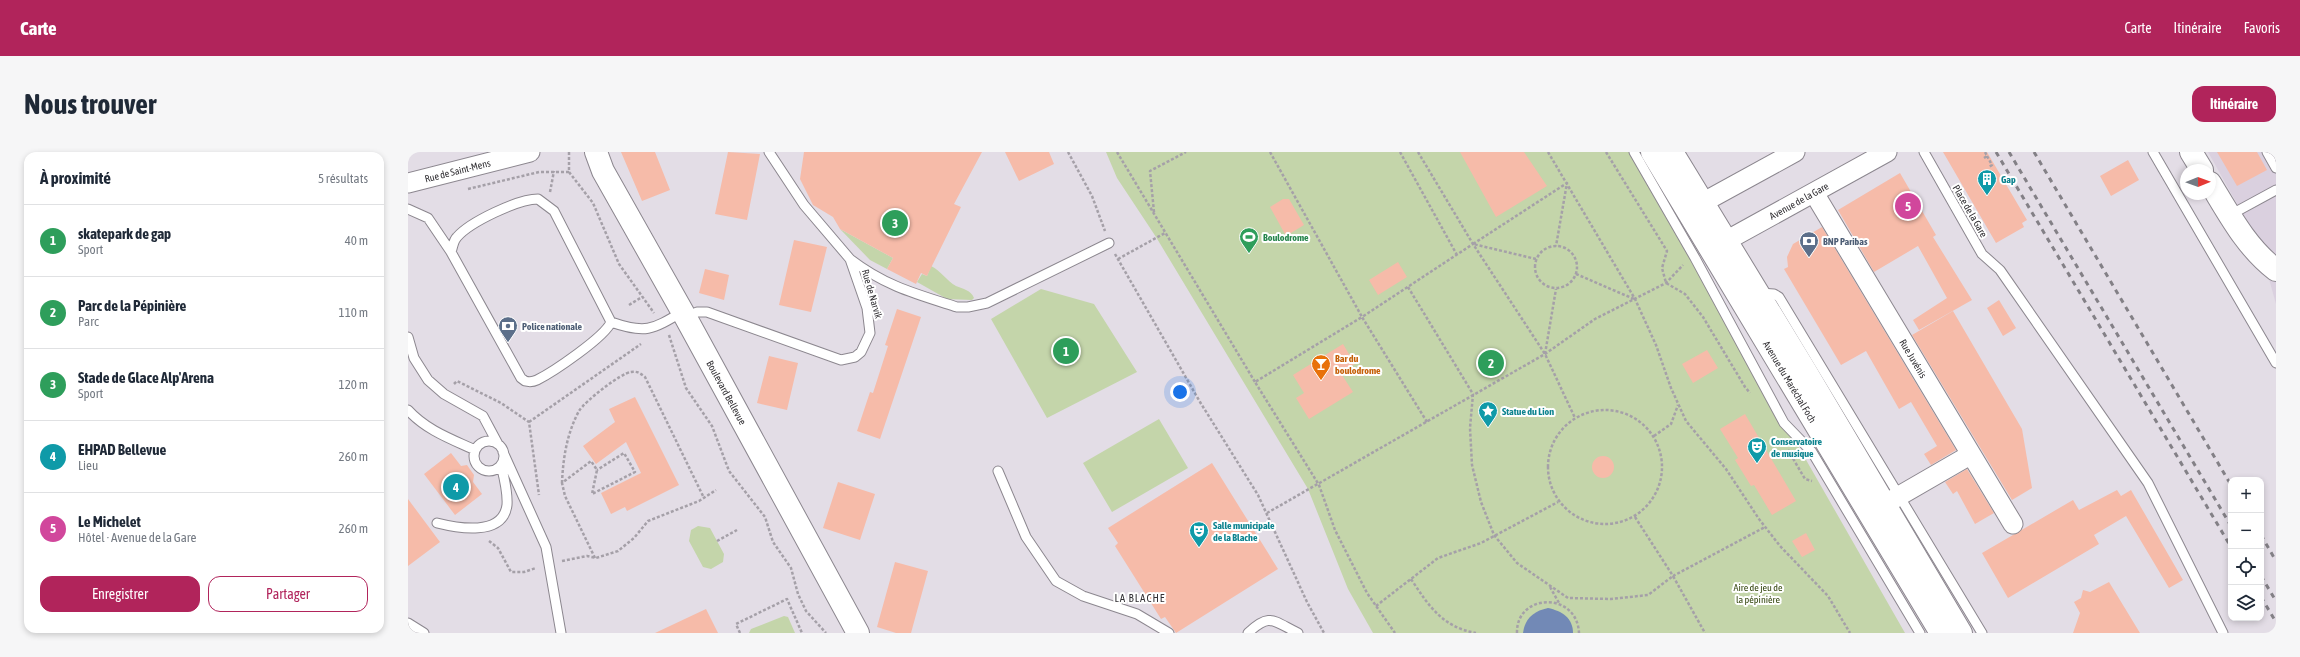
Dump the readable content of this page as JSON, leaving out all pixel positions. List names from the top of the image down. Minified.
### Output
{"streets":{"main road":["Avenue du Maréchal Foch","Boulevard Bellevue"],"street":["Rue de Saint-Mens","Avenue de la Gare","Rue Juvénis"],"lane":["Place de la Gare","Rue de Narvik"]},"crossings":[["Avenue de la Gare","Rue Juvénis"],["Avenue de la Gare","Avenue du Maréchal Foch"],["Rue de Narvik","Boulevard Bellevue"]],"districts":["LA BLACHE"],"parks":["Aire de jeu de la pépinière"],"places":{"building":["Gap"],"sports":["Boulodrome"],"bank":["BNP Paribas","Police nationale"],"bar":["Bar du boulodrome"],"place":["Statue du Lion"],"theatre":["Conservatoire de musique","Salle municipale de la Blache"]},"north":"right","page":{"header":"Carte","nav":["Carte","Itinéraire","Favoris"],"buttons":["Itinéraire",["Enregistrer","Partager"]],"title":"Nous trouver","heading":["À proximité","5 résultats"],"pins":["5","3","1","2","4"],"list":[{"mark":"1","name":"skatepark de gap","note":"Sport","value":"40 m"},{"mark":"2","name":"Parc de la Pépinière","note":"Parc","value":"110 m"},{"mark":"3","name":"Stade de Glace Alp'Arena","note":"Sport","value":"120 m"},{"mark":"4","name":"EHPAD Bellevue","note":"Lieu","value":"260 m"},{"mark":"5","name":"Le Michelet","note":"Hôtel · Avenue de la Gare","value":"260 m"}],"map_buttons":["+","−"]}}
